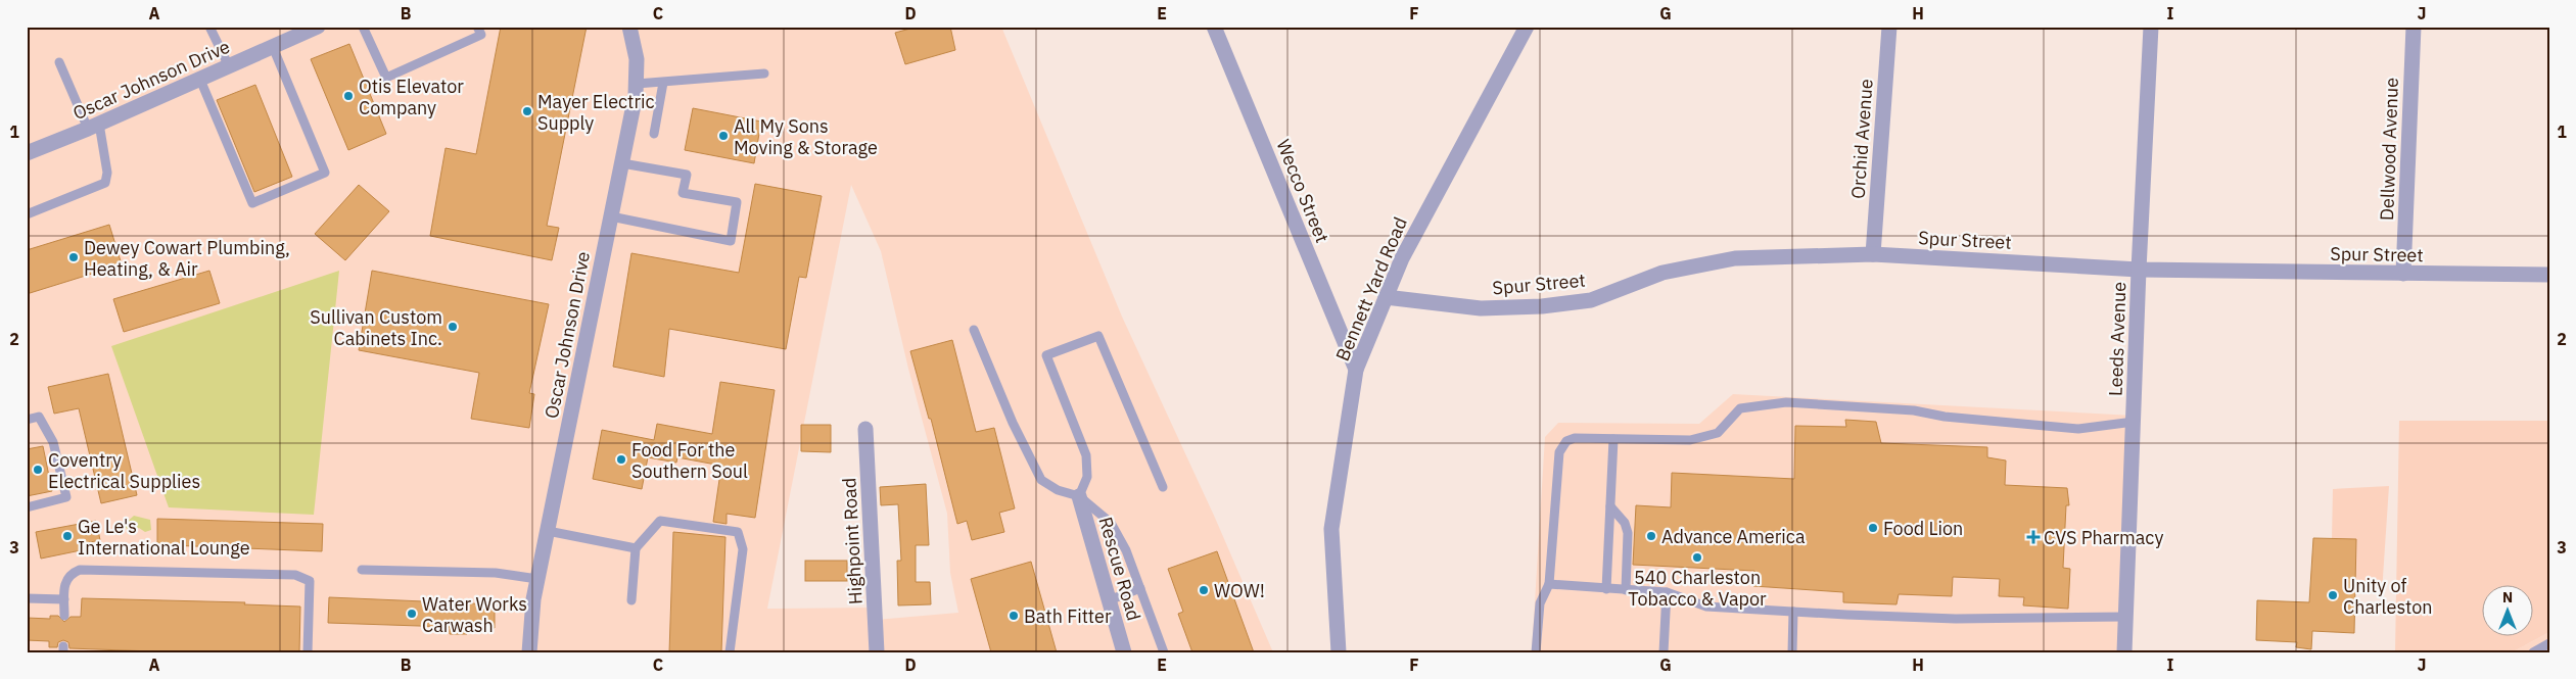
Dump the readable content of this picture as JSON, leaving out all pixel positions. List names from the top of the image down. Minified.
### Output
{"streets":{"street":["Oscar Johnson Drive","Orchid Avenue","Dellwood Avenue","Wecco Street","Spur Street","Bennett Yard Road","Leeds Avenue","Highpoint Road","Rescue Road"]},"crossings":[["Orchid Avenue","Spur Street"],["Dellwood Avenue","Spur Street"],["Wecco Street","Bennett Yard Road"],["Spur Street","Bennett Yard Road"],["Spur Street","Leeds Avenue"]],"places":{"other":["Otis Elevator Company","Mayer Electric Supply","All My Sons Moving & Storage","Dewey Cowart Plumbing, Heating, & Air","Sullivan Custom Cabinets Inc.","Food For the Southern Soul","Coventry Electrical Supplies","Food Lion","Ge Le's International Lounge","Advance America","540 Charleston Tobacco & Vapor","WOW!","Unity of Charleston","Water Works Carwash","Bath Fitter"],"health":["CVS Pharmacy"]},"north":"top","grid":{"columns":["A","B","C","D","E","F","G","H","I","J"],"rows":["1","2","3"]}}
